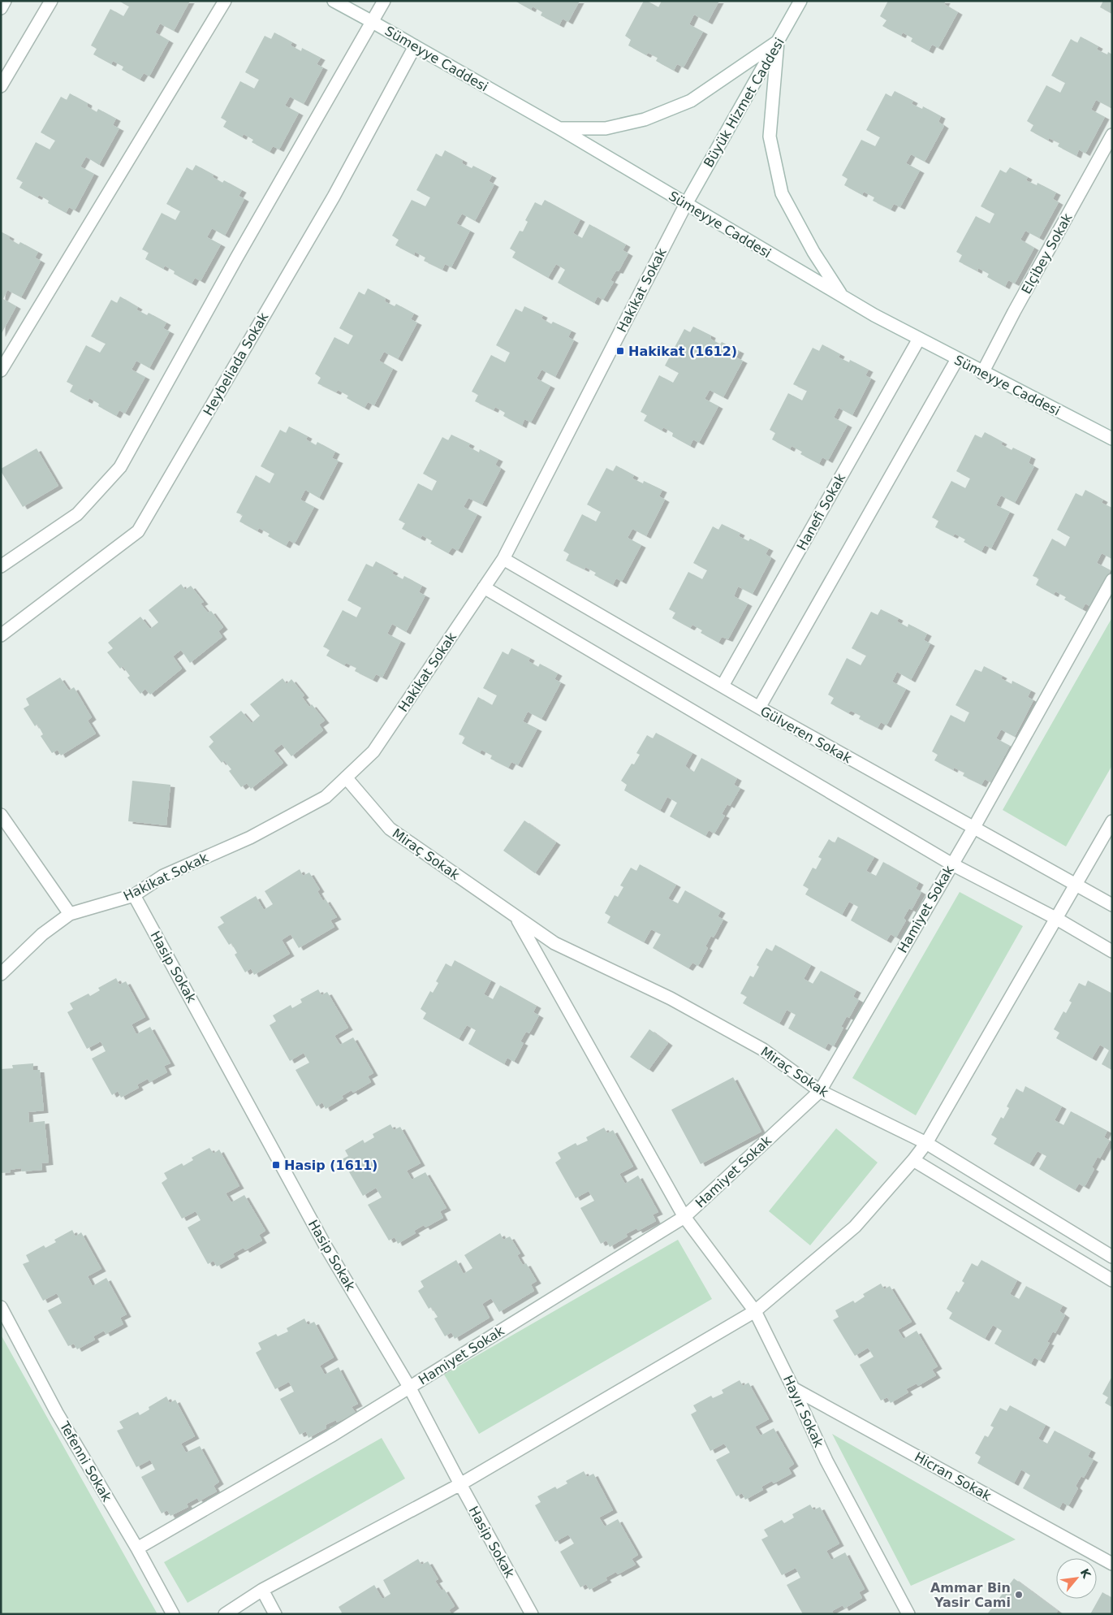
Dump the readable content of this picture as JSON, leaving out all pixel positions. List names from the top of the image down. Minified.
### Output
{"streets":{"street":["Sümeyye Caddesi","Büyük Hizmet Caddesi","Elçibey Sokak","Hakikat Sokak","Heybeliada Sokak","Hanefi Sokak","Gülveren Sokak","Miraç Sokak","Hamiyet Sokak","Hasip Sokak","Hayır Sokak","Tefenni Sokak","Hicran Sokak"]},"crossings":[["Sümeyye Caddesi","Büyük Hizmet Caddesi"],["Sümeyye Caddesi","Elçibey Sokak"],["Sümeyye Caddesi","Hakikat Sokak"],["Sümeyye Caddesi","Heybeliada Sokak"],["Sümeyye Caddesi","Hanefi Sokak"],["Büyük Hizmet Caddesi","Hakikat Sokak"],["Hakikat Sokak","Gülveren Sokak"],["Hakikat Sokak","Miraç Sokak"],["Hakikat Sokak","Hasip Sokak"],["Hanefi Sokak","Gülveren Sokak"],["Gülveren Sokak","Hamiyet Sokak"],["Miraç Sokak","Hamiyet Sokak"],["Miraç Sokak","Hayır Sokak"],["Hamiyet Sokak","Hasip Sokak"],["Hamiyet Sokak","Hayır Sokak"],["Hamiyet Sokak","Tefenni Sokak"],["Hayır Sokak","Hicran Sokak"]],"places":{"transit":["Hakikat (1612)","Hasip (1611)"],"other":["Ammar Bin Yasir Cami"]},"north":"top right"}
